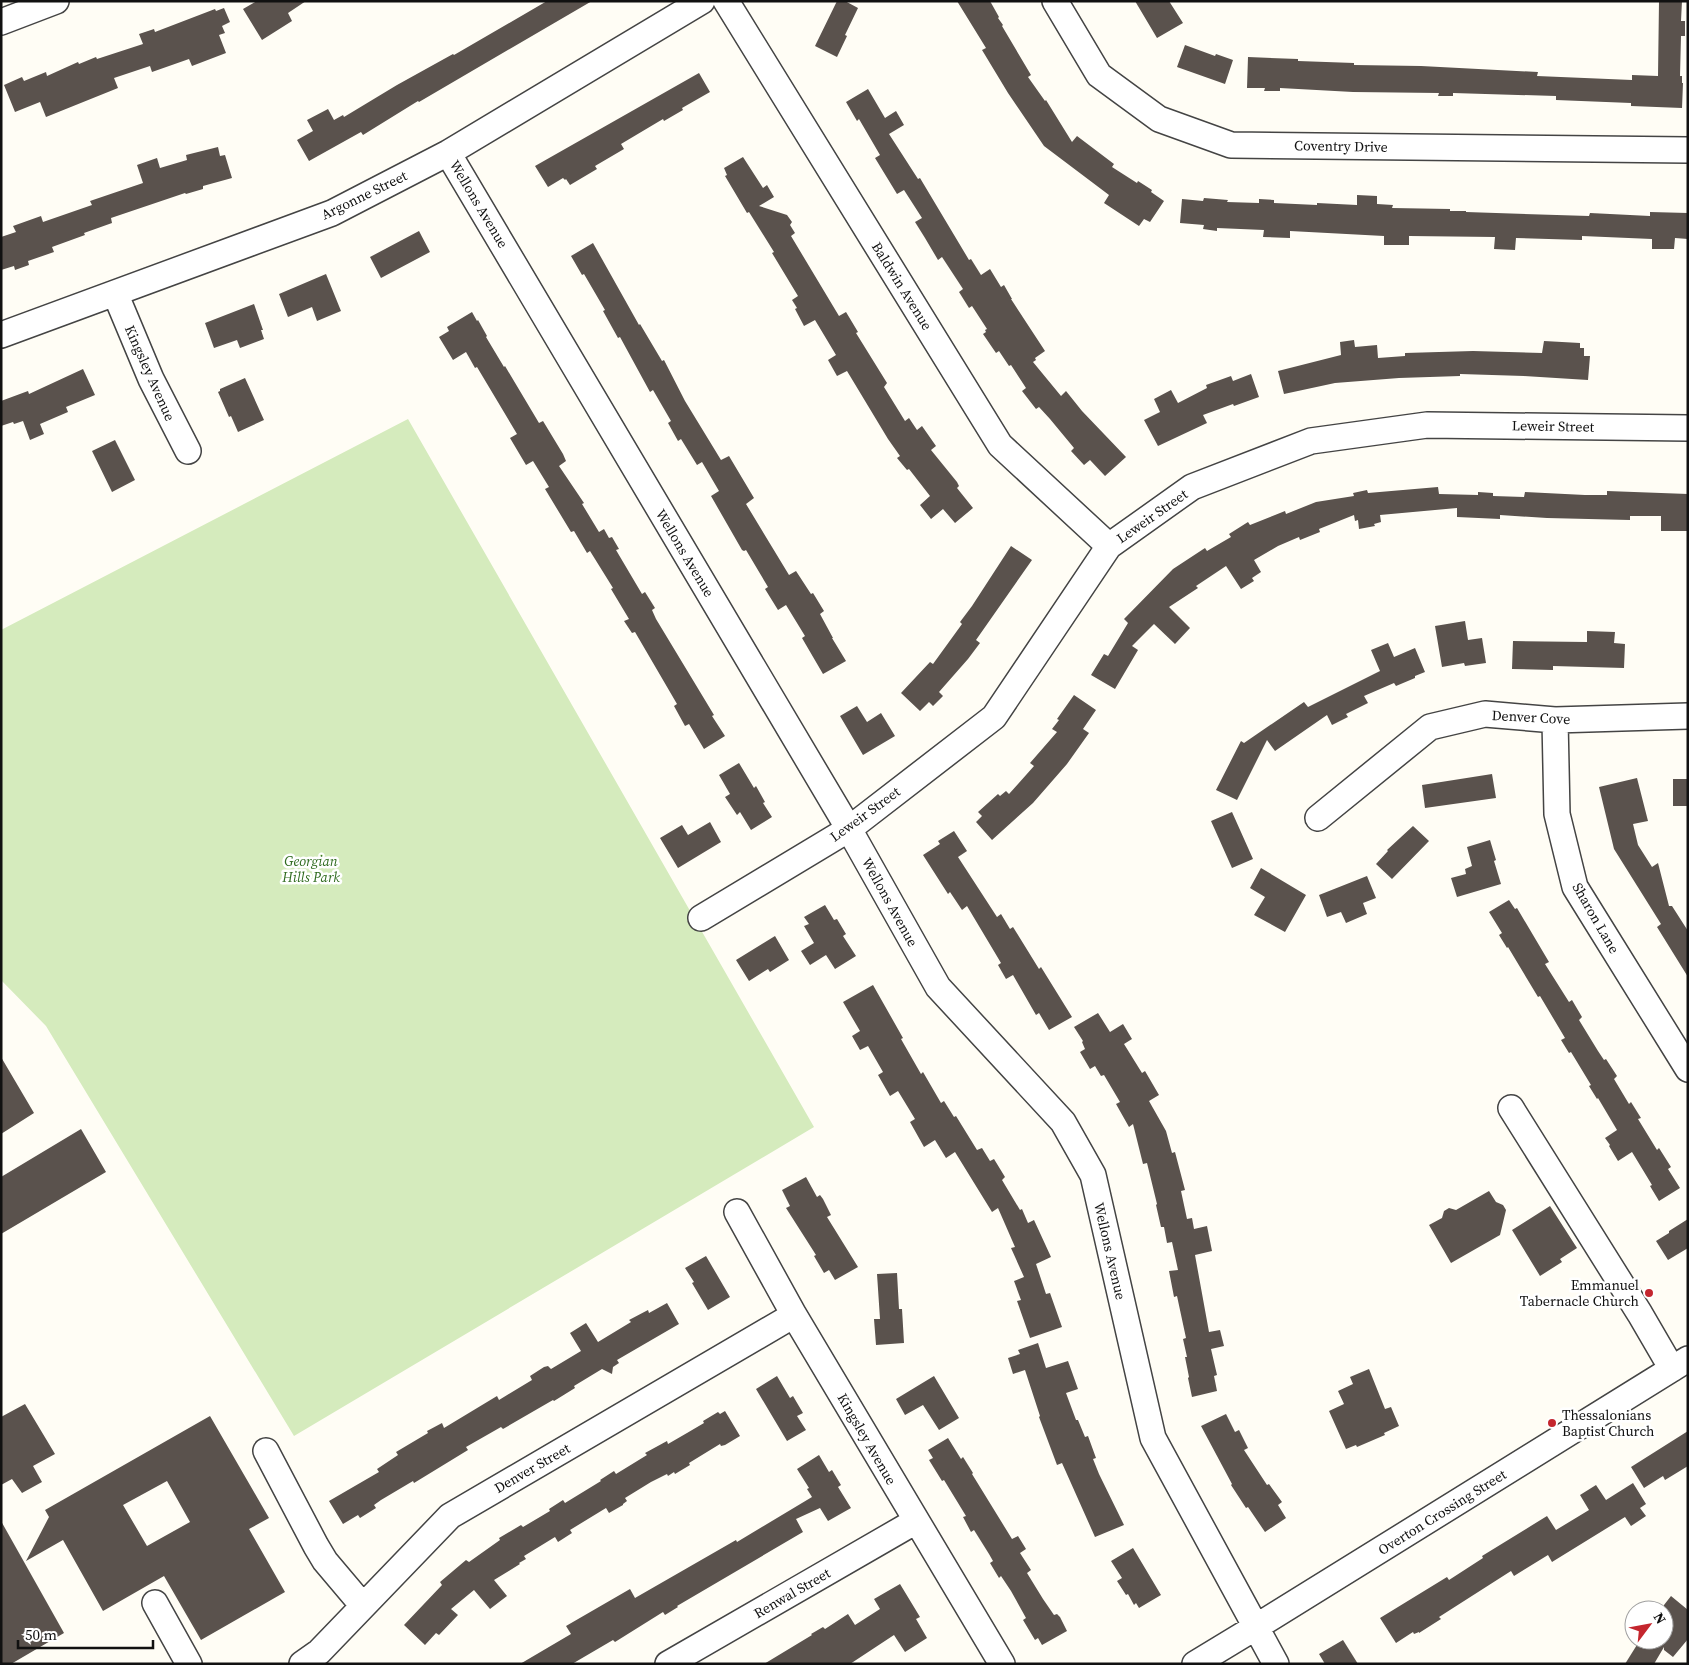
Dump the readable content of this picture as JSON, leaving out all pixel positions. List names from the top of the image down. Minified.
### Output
{"streets":{"street":["Coventry Drive","Argonne Street","Wellons Avenue","Baldwin Avenue","Kingsley Avenue","Leweir Street","Denver Cove","Sharon Lane","Denver Street","Overton Crossing Street","Renwal Street"]},"crossings":[["Argonne Street","Wellons Avenue"],["Argonne Street","Kingsley Avenue"],["Wellons Avenue","Leweir Street"],["Wellons Avenue","Overton Crossing Street"],["Baldwin Avenue","Leweir Street"],["Kingsley Avenue","Denver Street"],["Kingsley Avenue","Renwal Street"],["Denver Cove","Sharon Lane"]],"parks":["Georgian Hills Park"],"places":["Emmanuel Tabernacle Church","Thessalonians Baptist Church"],"scale_bar":"50 m","north":"top right"}
